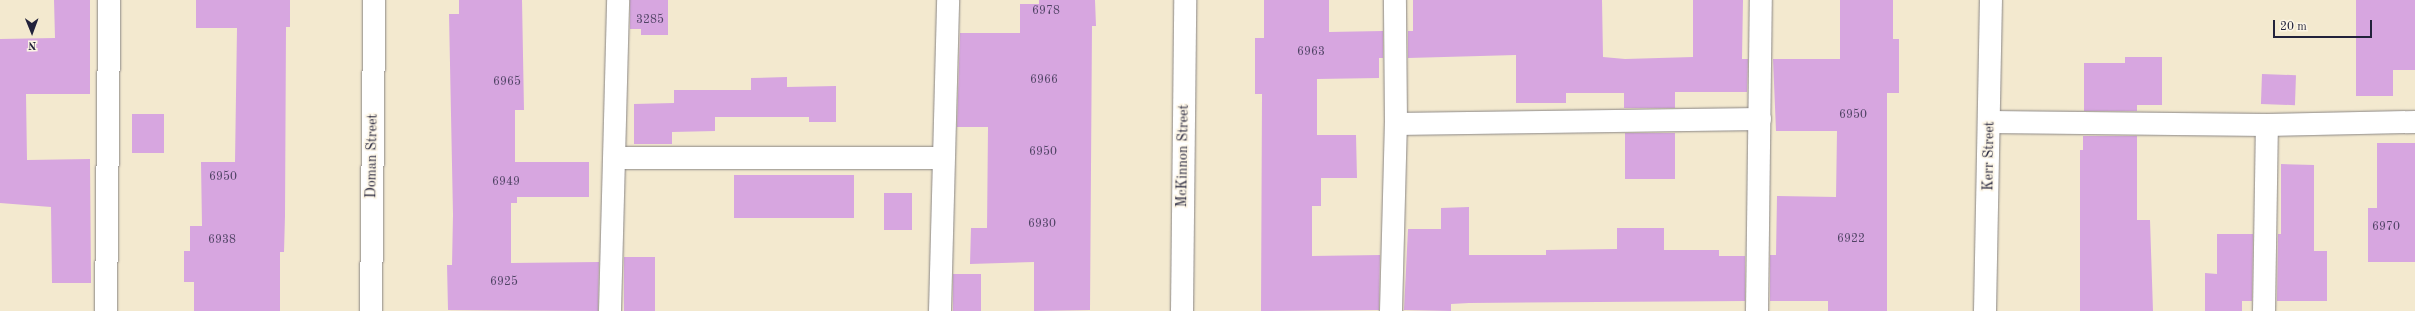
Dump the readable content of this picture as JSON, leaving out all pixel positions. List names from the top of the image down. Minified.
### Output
{"streets":{"street":["Doman Street","McKinnon Street","Kerr Street"]},"house_numbers":["6978","3285","6963","6966","6965","6950","6950","6950","6949","6930","6970","6922","6938","6925"],"scale_bar":"20 m","north":"bottom"}
